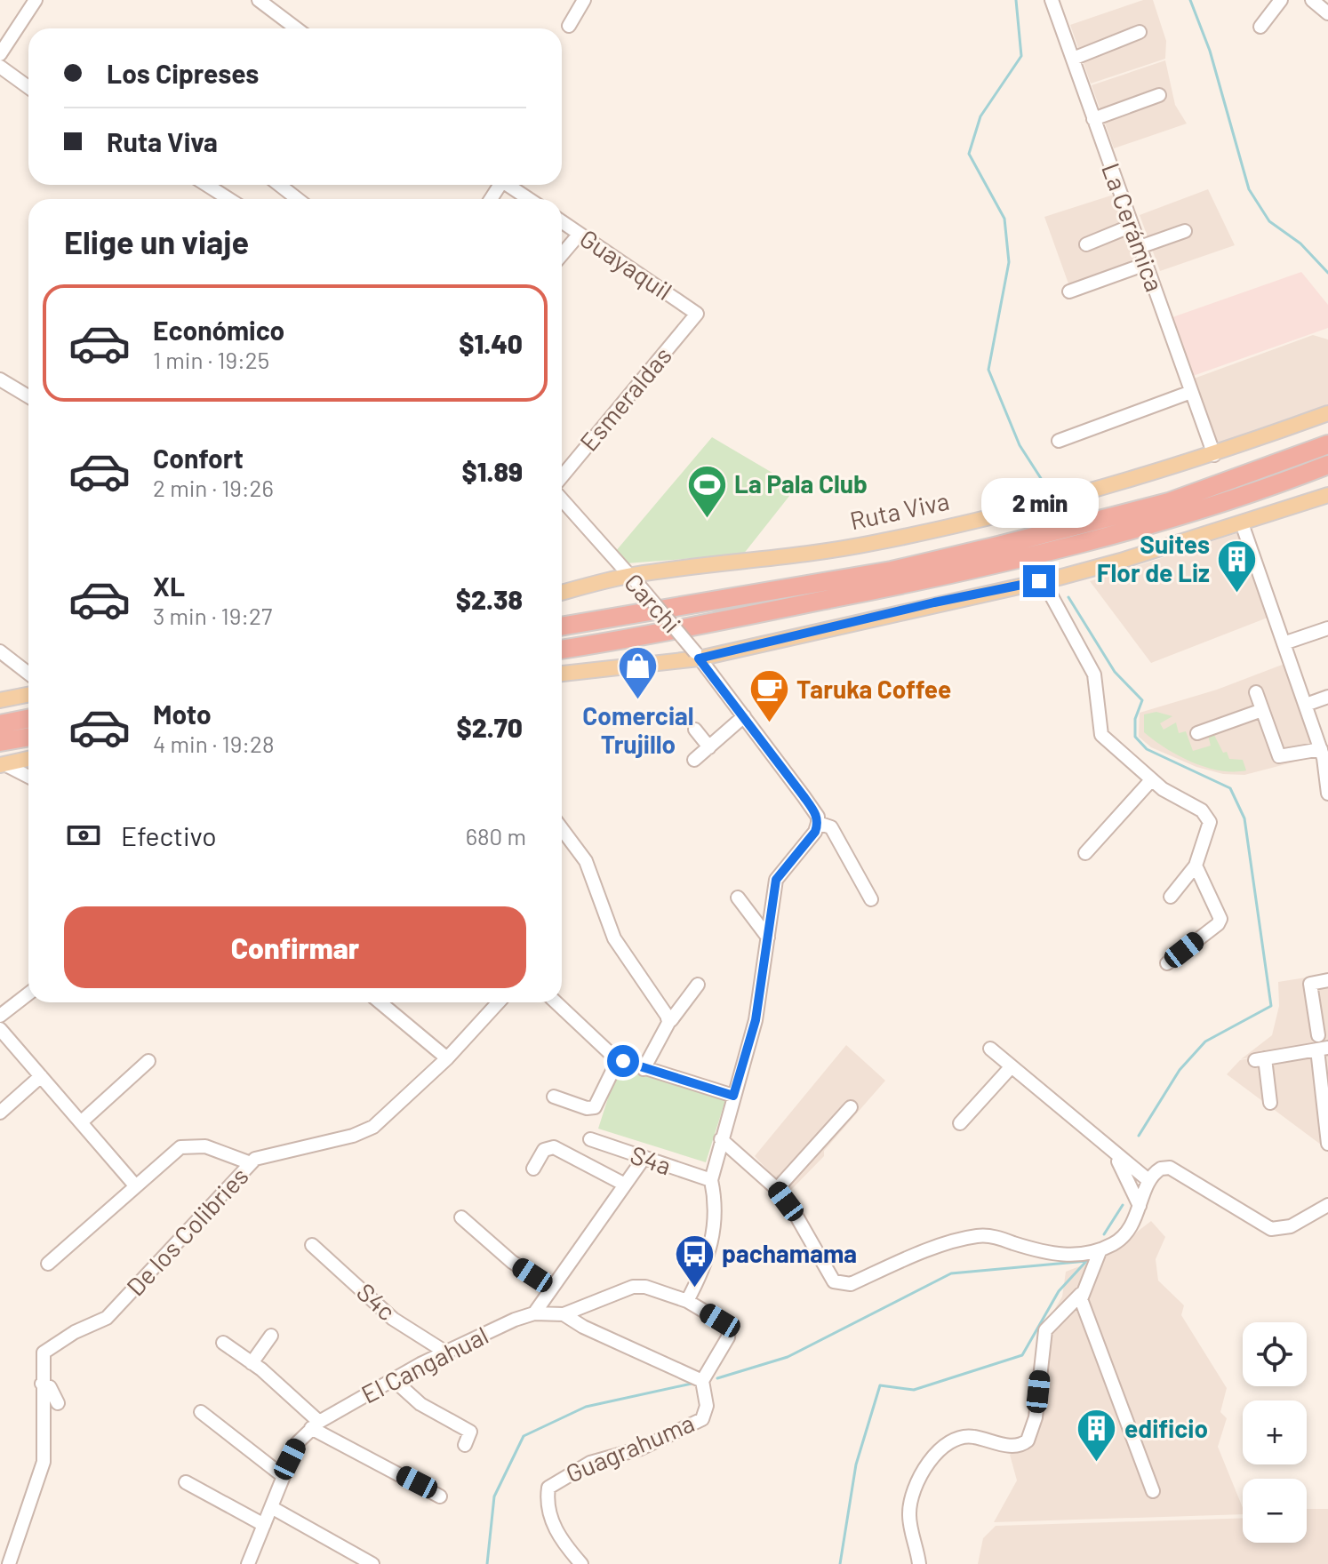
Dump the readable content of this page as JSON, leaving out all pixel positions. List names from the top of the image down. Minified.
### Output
{"streets":{"main road":["Ruta Viva"],"street":["La Cerámica","Guayaquil","Esmeraldas","Carchi","S4a","De los Colibries","S4c","El Cangahual","Guagrahuma"]},"crossings":[["La Cerámica","Ruta Viva"],["Guayaquil","Esmeraldas"],["Ruta Viva","Carchi"],["S4c","El Cangahual"],["El Cangahual","Guagrahuma"]],"places":{"sports":["La Pala Club"],"building":["Suites Flor de Liz","edificio"],"shop":["Comercial Trujillo"],"cafe":["Taruka Coffee"],"bus stop":["pachamama"]},"page":{"banner":["Los Cipreses","Ruta Viva"],"heading":"Elige un viaje","list":[{"name":"Económico","note":"1 min · 19:25","value":"$1.40"},{"name":"Confort","note":"2 min · 19:26","value":"$1.89"},{"name":"XL","note":"3 min · 19:27","value":"$2.38"},{"name":"Moto","note":"4 min · 19:28","value":"$2.70"}],"bubble":"2 min","pay":["Efectivo","680 m"],"buttons":"Confirmar","map_buttons":["+","−"]}}
